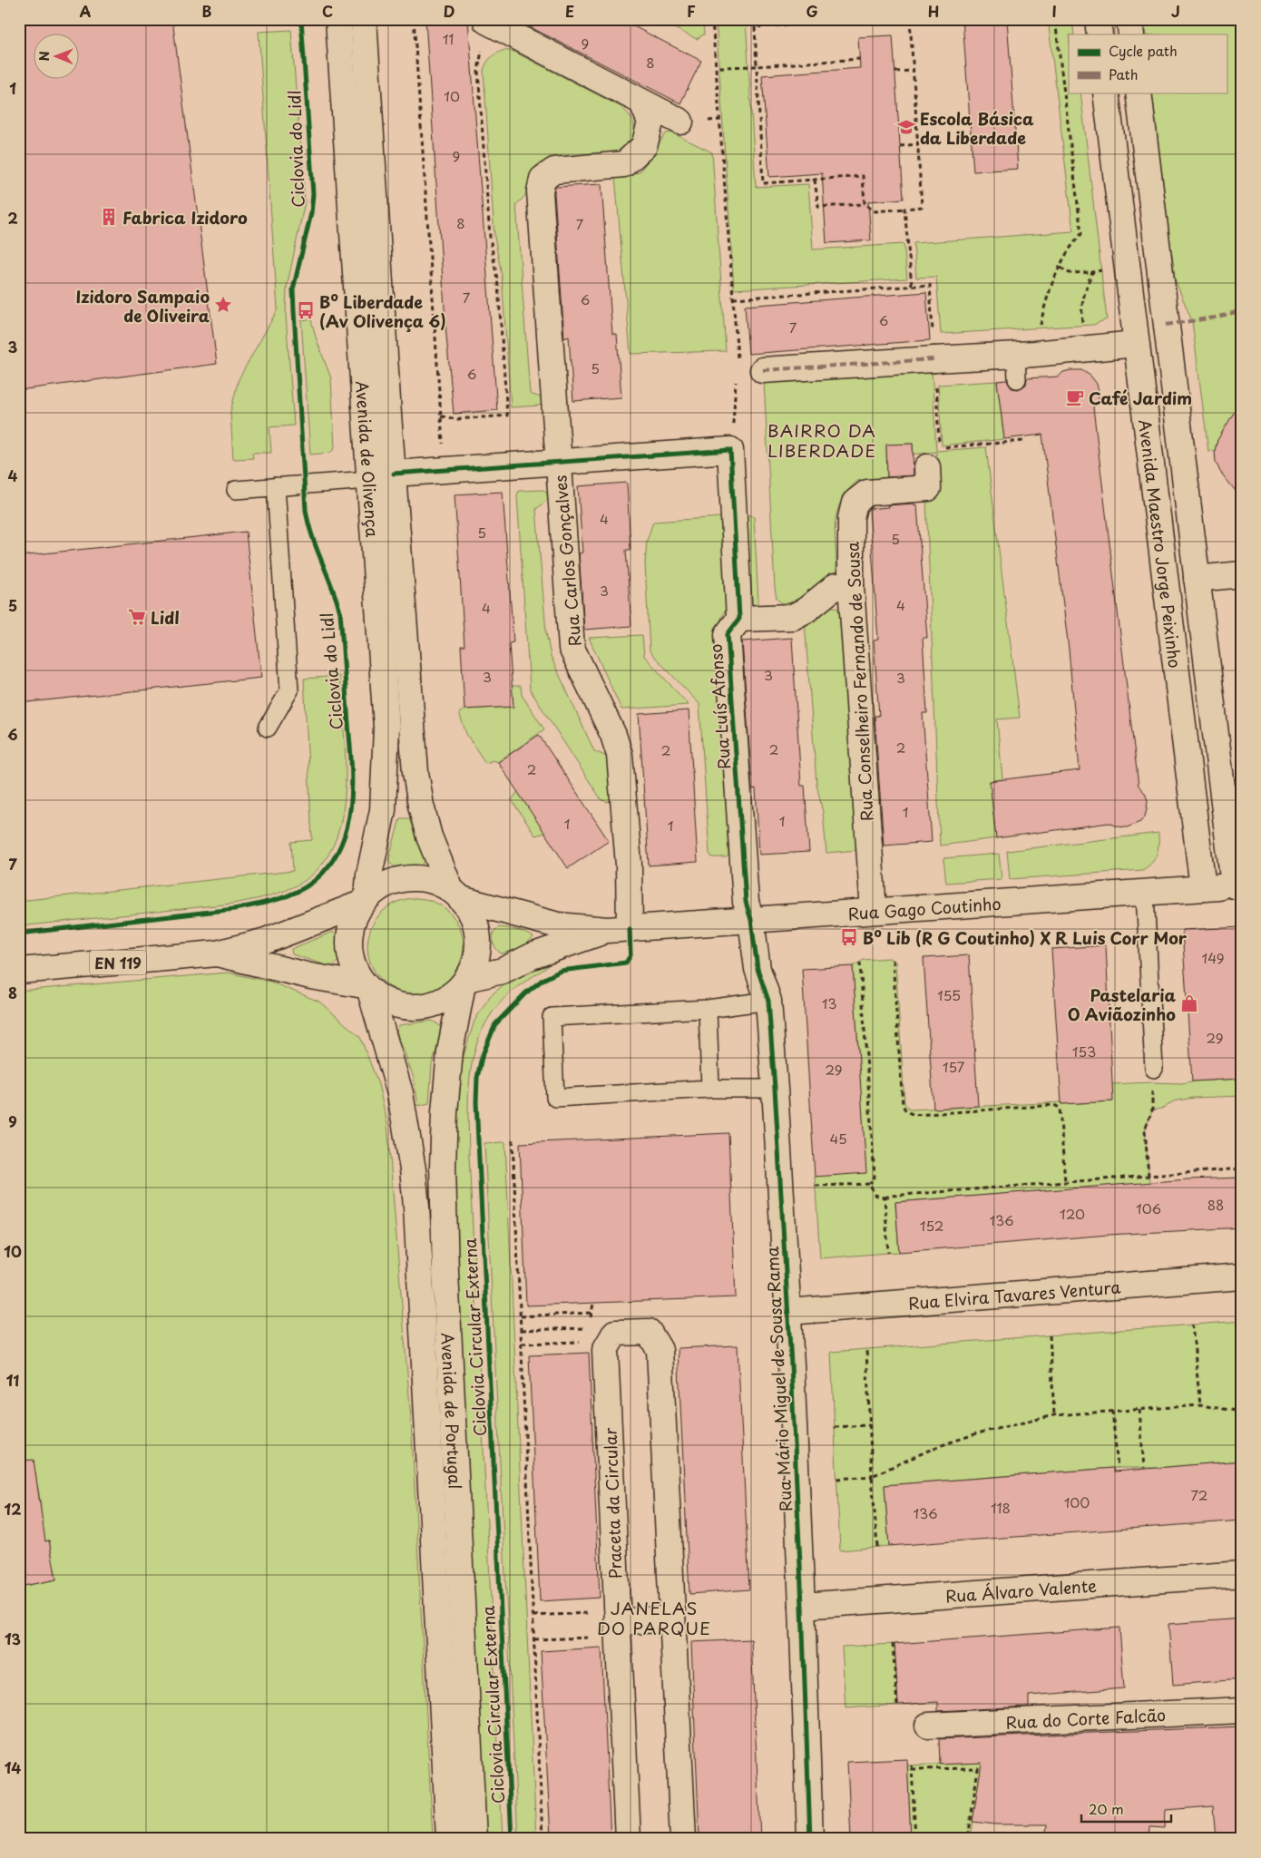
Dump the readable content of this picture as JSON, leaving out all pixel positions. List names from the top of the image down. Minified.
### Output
{"streets":{"street":["Avenida de Olivença","Avenida Maestro Jorge Peixinho","Rua Carlos Gonçalves","Rua Conselheiro Fernando de Sousa","Rua Luís Afonso","Rua Gago Coutinho","EN 119","Rua Elvira Tavares Ventura","Rua Mário Miguel de Sousa Rama","Avenida de Portugal","Praceta da Circular","Rua Álvaro Valente","Rua do Corte Falcão"],"cycle path":["Ciclovia do Lidl","Ciclovia Circular Externa"]},"crossings":[["Avenida de Olivença","Rua Gago Coutinho"],["Avenida de Olivença","EN 119"],["Avenida de Olivença","Avenida de Portugal"],["Avenida Maestro Jorge Peixinho","Rua Gago Coutinho"],["Rua Carlos Gonçalves","Rua Gago Coutinho"],["Rua Conselheiro Fernando de Sousa","Rua Gago Coutinho"],["Rua Luís Afonso","Rua Gago Coutinho"],["Rua Luís Afonso","Rua Mário Miguel de Sousa Rama"],["Rua Gago Coutinho","EN 119"],["Rua Gago Coutinho","Rua Mário Miguel de Sousa Rama"],["Rua Gago Coutinho","Avenida de Portugal"],["EN 119","Avenida de Portugal"],["Rua Elvira Tavares Ventura","Rua Mário Miguel de Sousa Rama"],["Rua Mário Miguel de Sousa Rama","Rua Álvaro Valente"]],"districts":["BAIRRO DA LIBERDADE","JANELAS DO PARQUE"],"places":{"school or university":["Escola Básica da Liberdade"],"building":["Fabrica Izidoro"],"place":["Izidoro Sampaio de Oliveira"],"bus stop":["Bº Liberdade (Av Olivença 6)","Bº Lib (R G Coutinho) X R Luis Corr Mor"],"cafe":["Café Jardim"],"supermarket":["Lidl"],"shop":["Pastelaria O Aviãozinho"]},"house_numbers":["11","9","8","10","9","8","7","7","6","6","7","5","6","4","5","5","3","4","4","3","3","3","2","2","2","2","1","1","1","1","149","155","13","29","153","157","29","45","88","106","120","136","152","72","100","118","136"],"legend":["Cycle path","Path"],"scale_bar":"20 m","north":"left","grid":{"columns":["A","B","C","D","E","F","G","H","I","J"],"rows":["1","2","3","4","5","6","7","8","9","10","11","12","13","14"]}}
